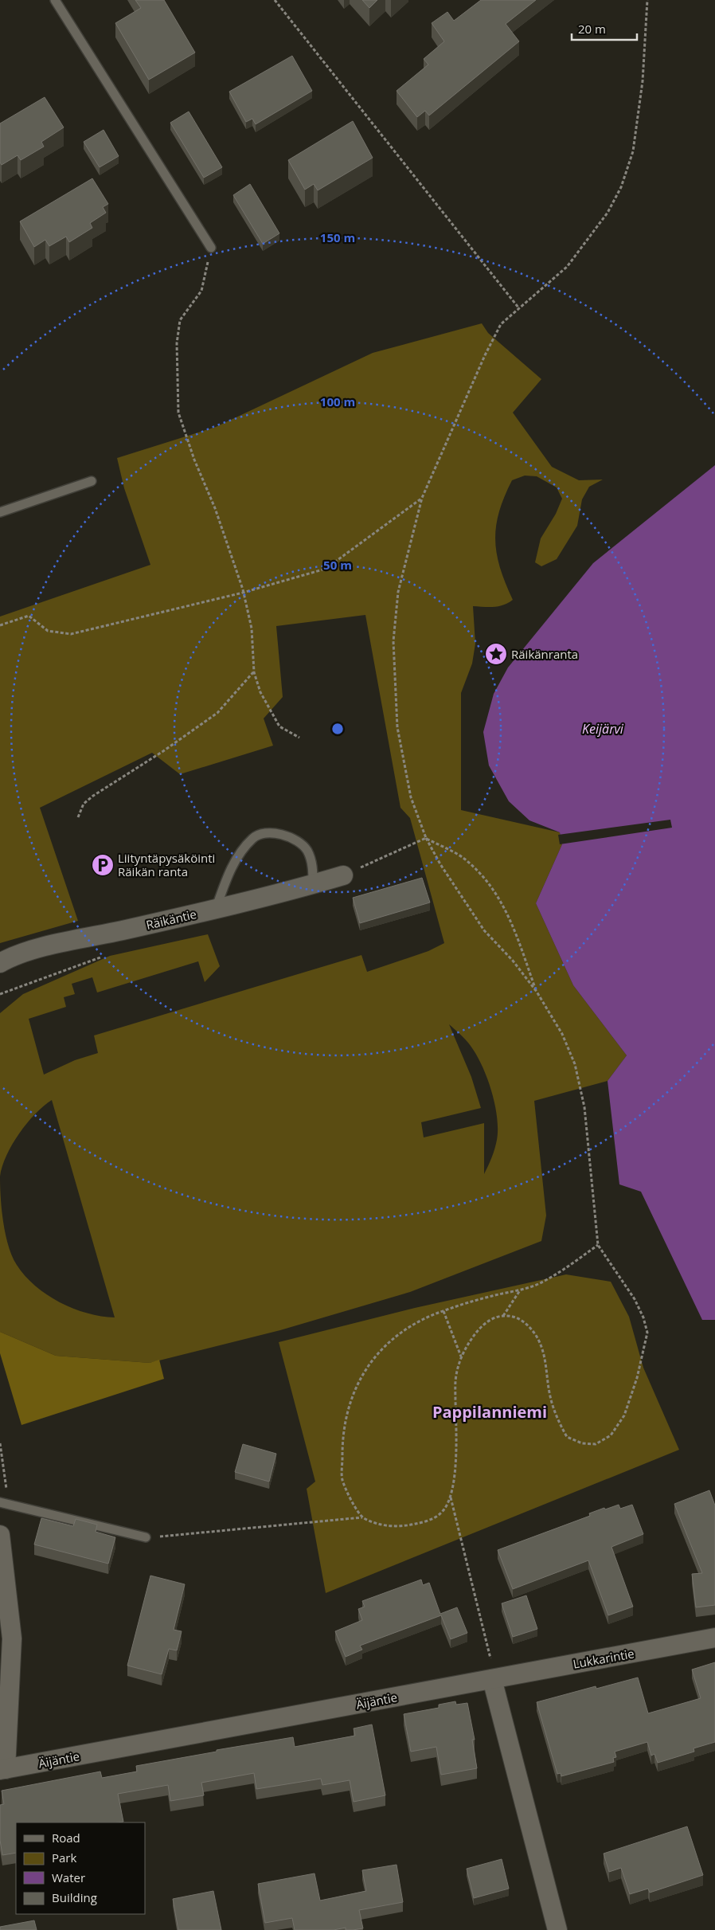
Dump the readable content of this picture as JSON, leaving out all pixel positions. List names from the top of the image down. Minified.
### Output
{"streets":{"street":["Räikäntie","Lukkarintie","Äijäntie"]},"crossings":[["Lukkarintie","Äijäntie"]],"districts":["Pappilanniemi"],"water":["Keijärvi"],"places":{"place":["Räikänranta"],"parking":["Liityntäpysäköinti Räikän ranta"]},"legend":["Road","Park","Water","Building"],"scale_bar":"20 m","rings":["150 m","100 m","50 m"]}
